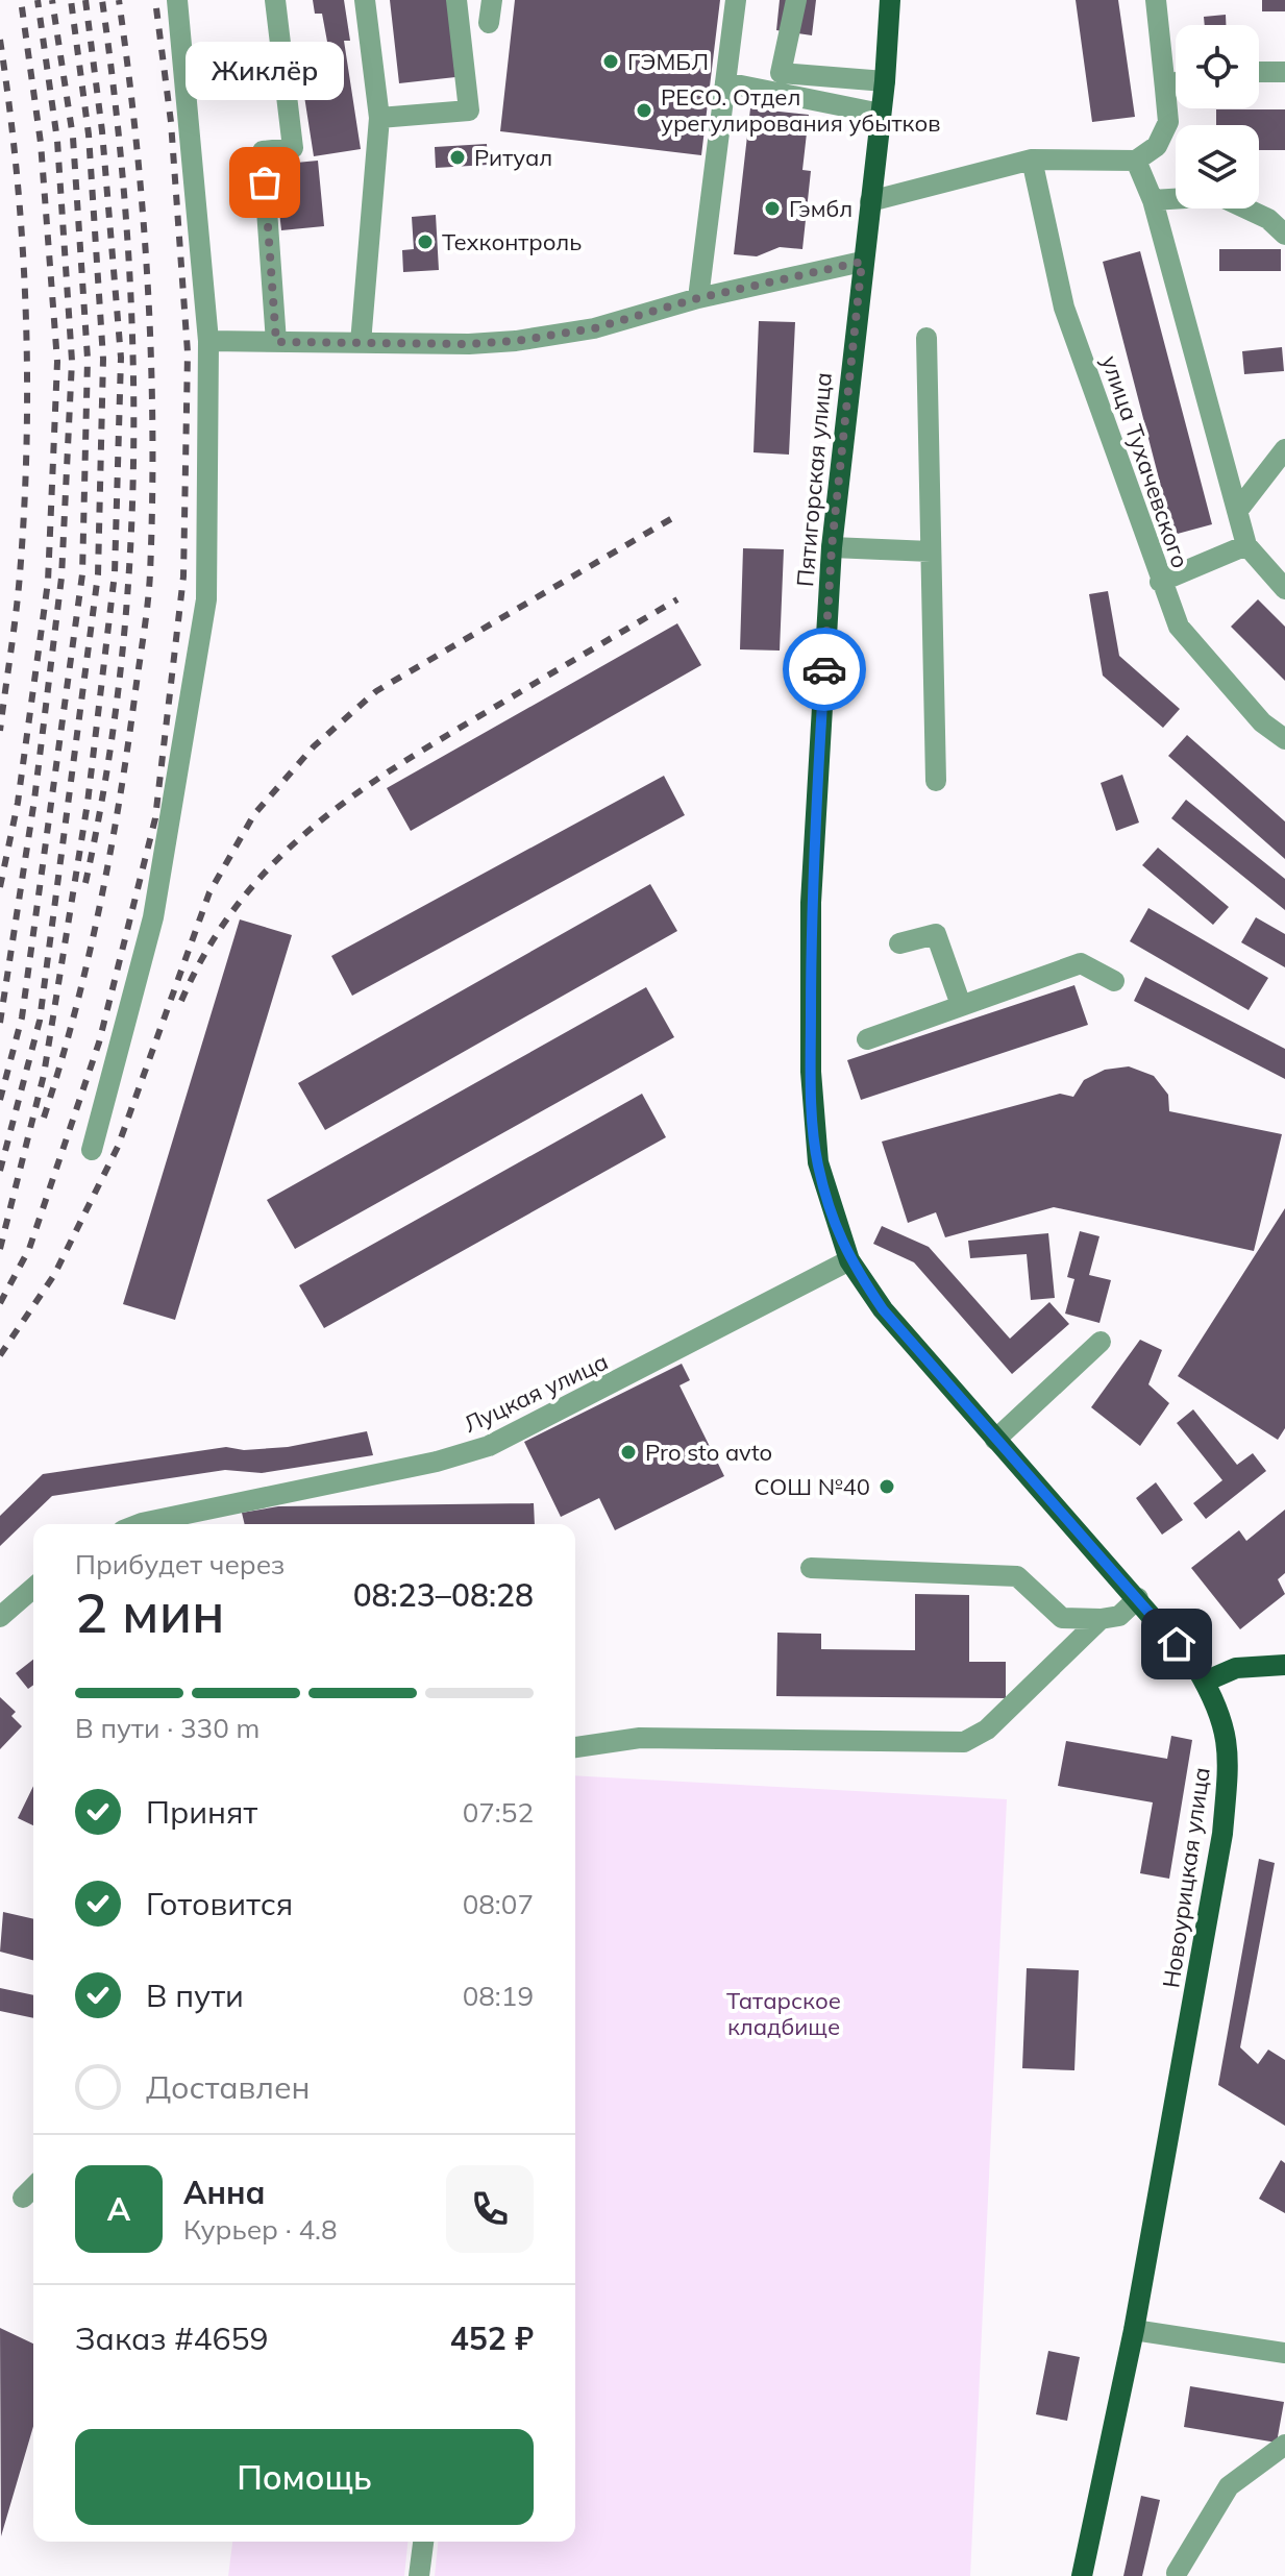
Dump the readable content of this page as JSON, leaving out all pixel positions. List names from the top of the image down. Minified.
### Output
{"streets":{"main road":["Пятигорская улица","Новоурицкая улица"],"street":["улица Тухачевского","Луцкая улица"]},"crossings":[["Пятигорская улица","Луцкая улица"],["Пятигорская улица","Новоурицкая улица"],["Луцкая улица","Новоурицкая улица"]],"parks":["Татарское кладбище"],"places":["ГЭМБЛ","РЕСО. Отдел урегулирования убытков","Ритуал","Жиклёр","Гэмбл","Техконтроль","Pro sto avto","СОШ №40"],"page":{"bubble":"Жиклёр","heading":["2 мин","Прибудет через","08:23–08:28"],"panel":["Анна","Курьер · 4.8","Заказ #4659","452 ₽"],"bar":"В пути · 330 m","list":[["Принят","07:52"],["Готовится","08:07"],["В пути","08:19"],"Доставлен"],"round":"А","buttons":"Помощь"}}
